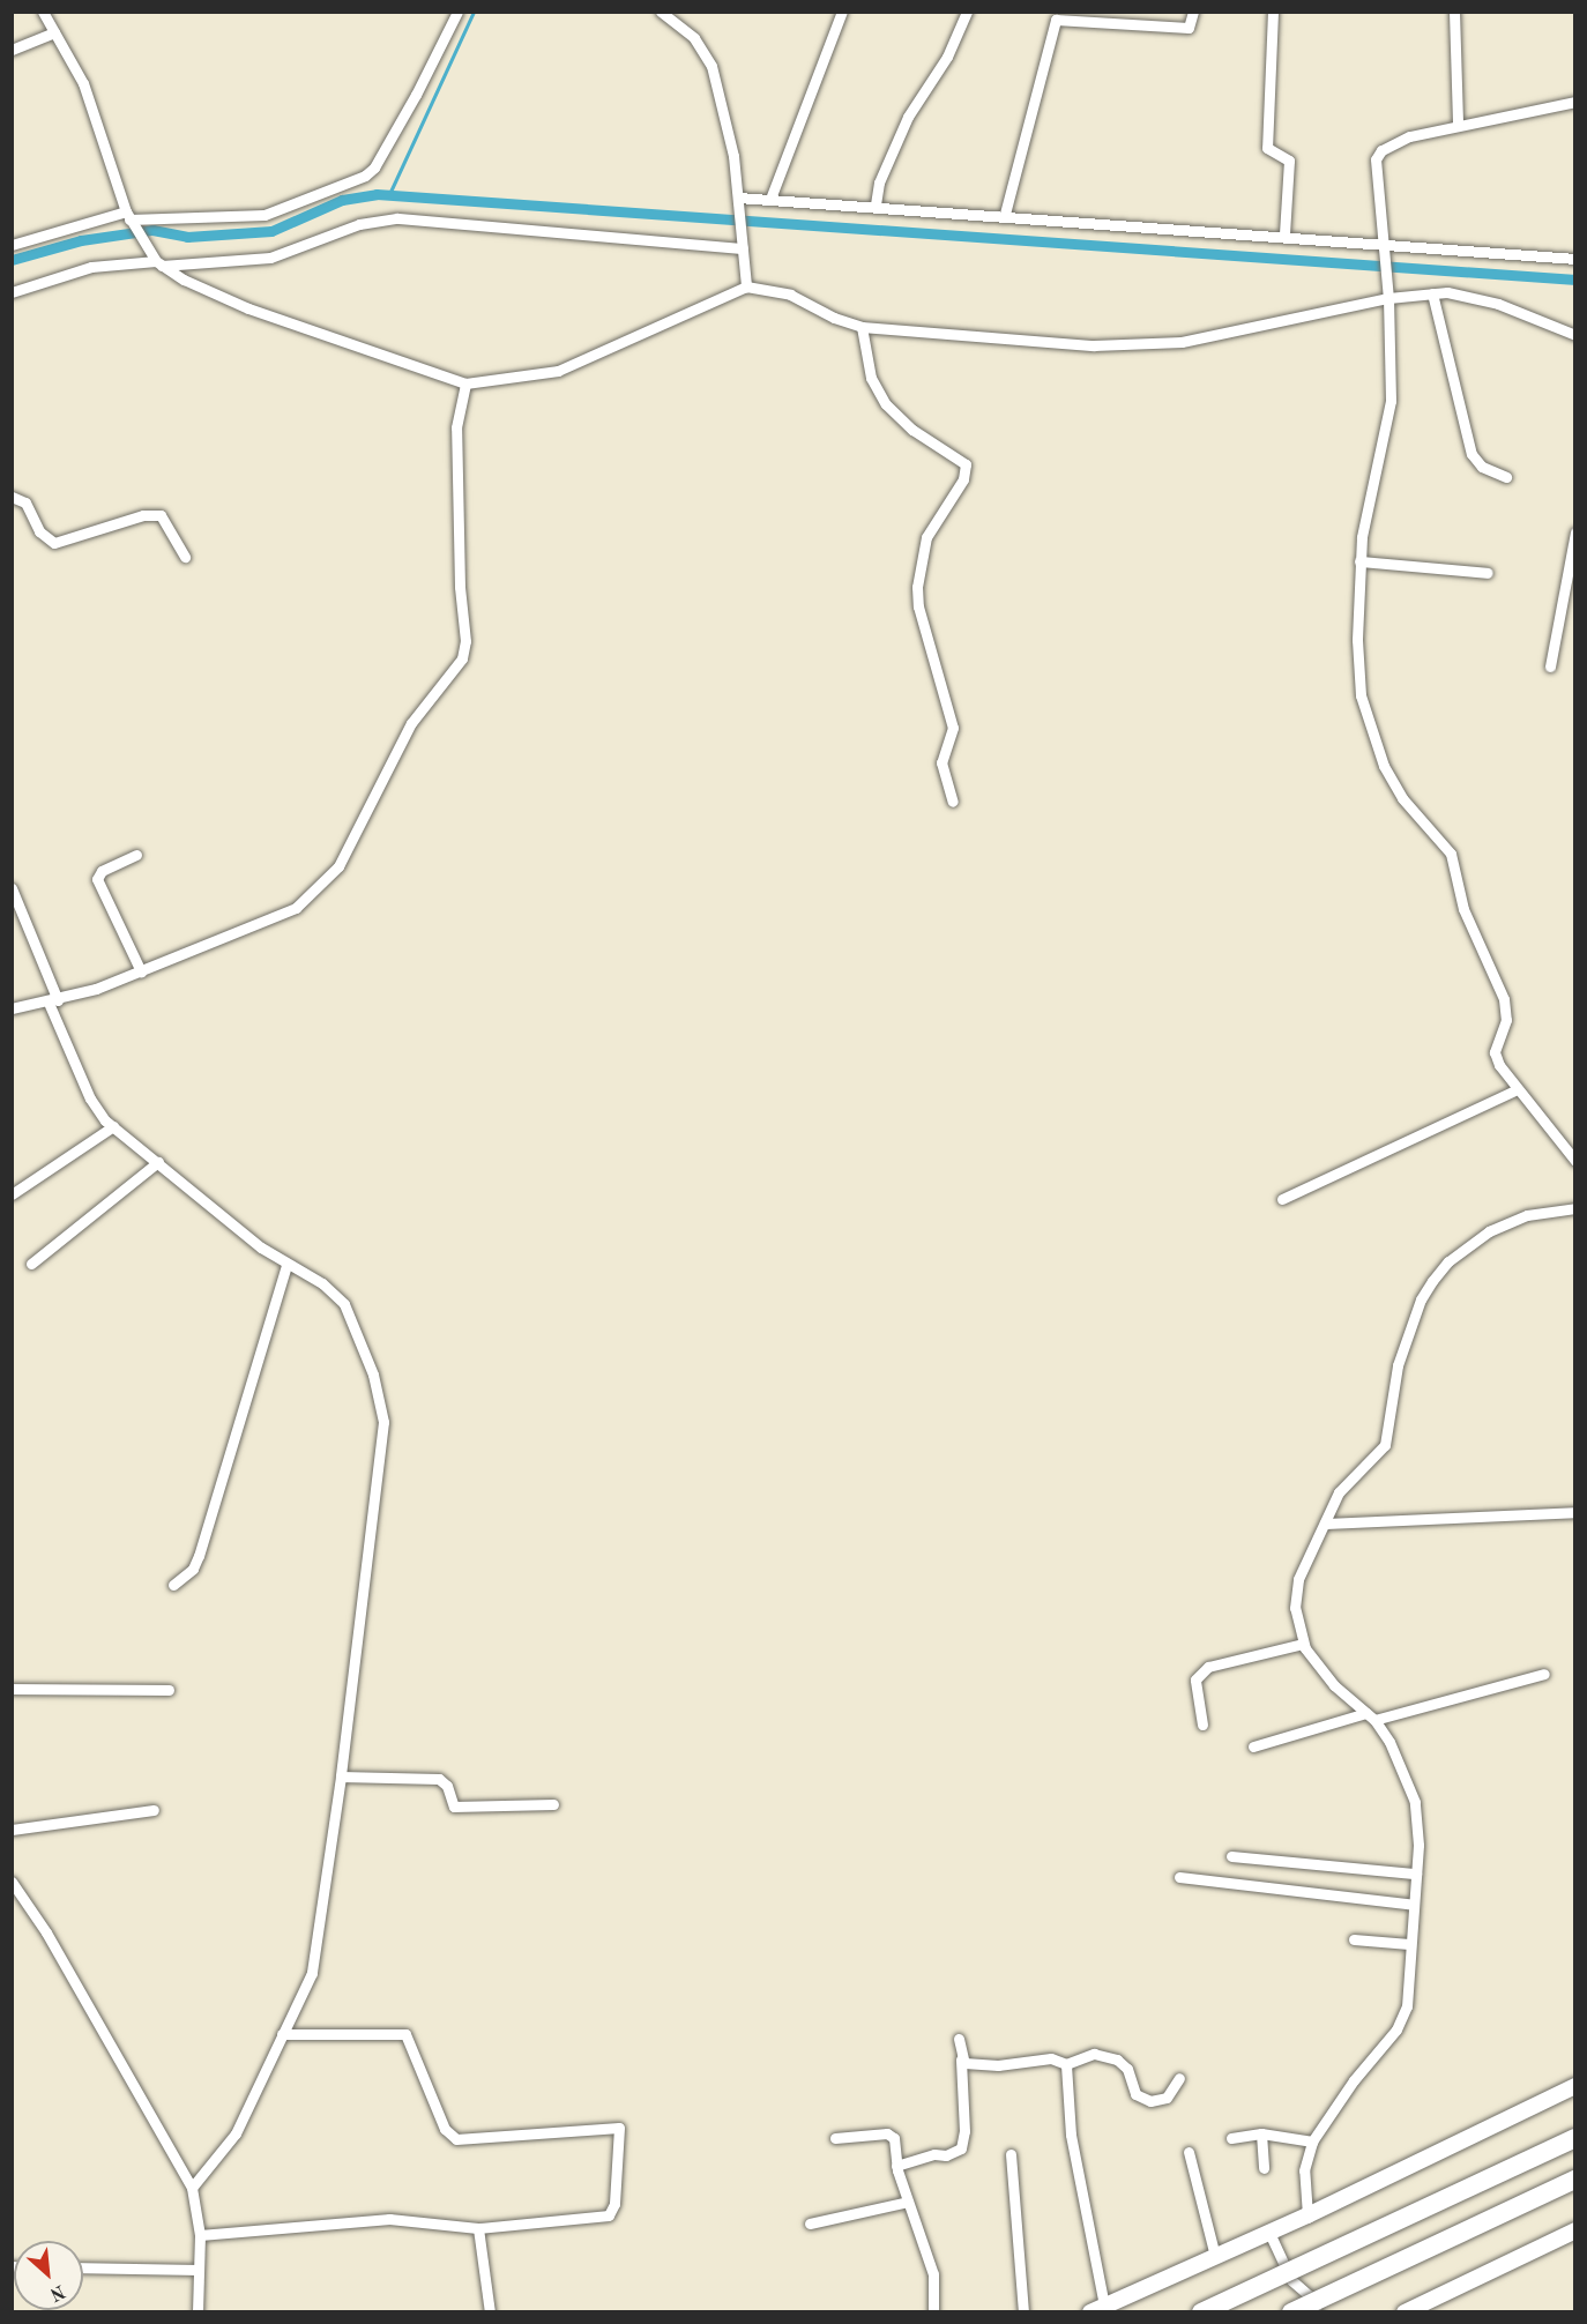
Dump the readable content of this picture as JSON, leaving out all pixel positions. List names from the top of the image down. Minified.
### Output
{"north":"bottom right"}
